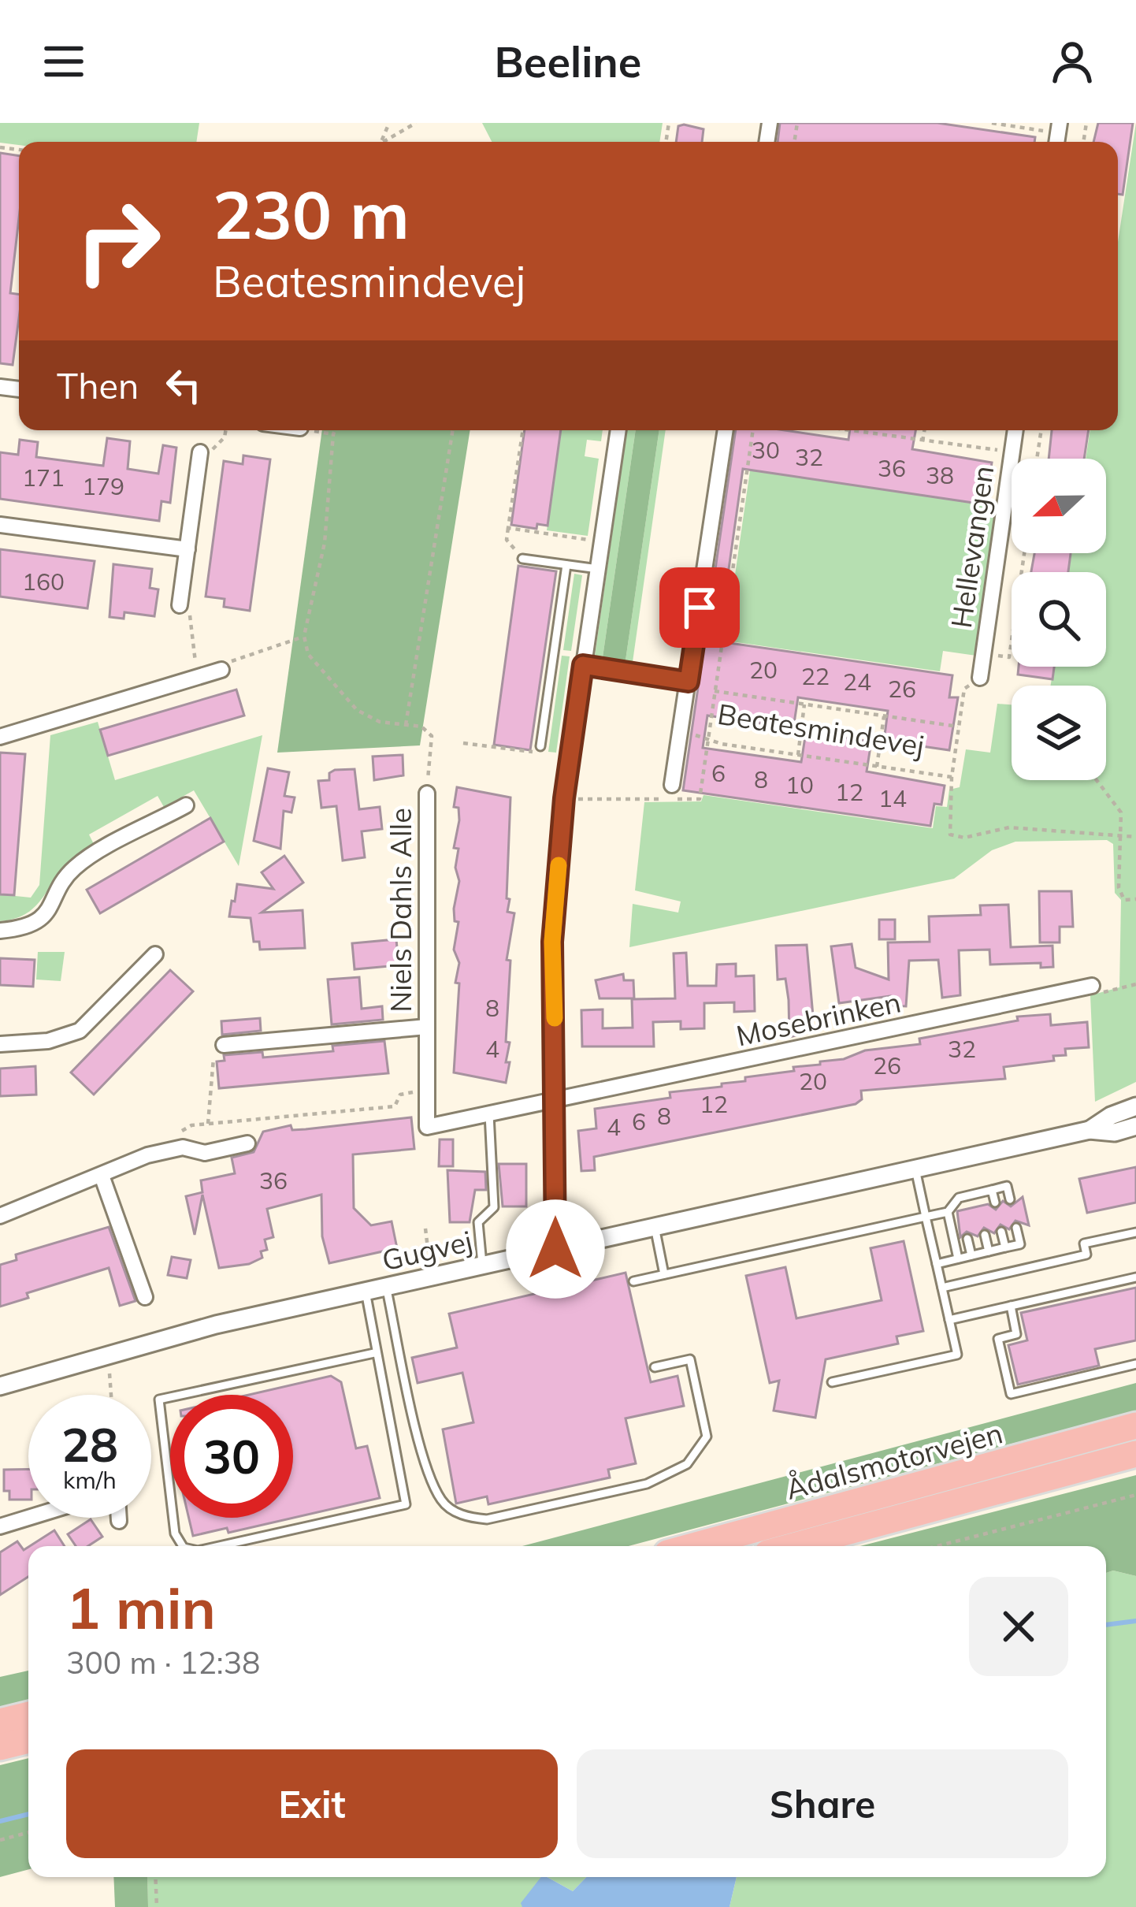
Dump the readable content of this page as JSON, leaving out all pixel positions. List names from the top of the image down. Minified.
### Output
{"streets":{"highway":["Ådalsmotorvejen"],"street":["Hellevangen","Beatesmindevej","Niels Dahls Alle","Mosebrinken","Gugvej"]},"crossings":[["Niels Dahls Alle","Mosebrinken"]],"house_numbers":["30","32","36","38","171","179","160","20","22","24","26","6","8","10","12","14","8","4","32","26","20","12","8","6","4","36"],"north":"left","page":{"header":"Beeline","turn":["230 m","Beatesmindevej"],"then":"Then","speed":"28 km/h","limit":"30","heading":["1 min","300 m · 12:38"],"buttons":["Exit","Share"]}}
